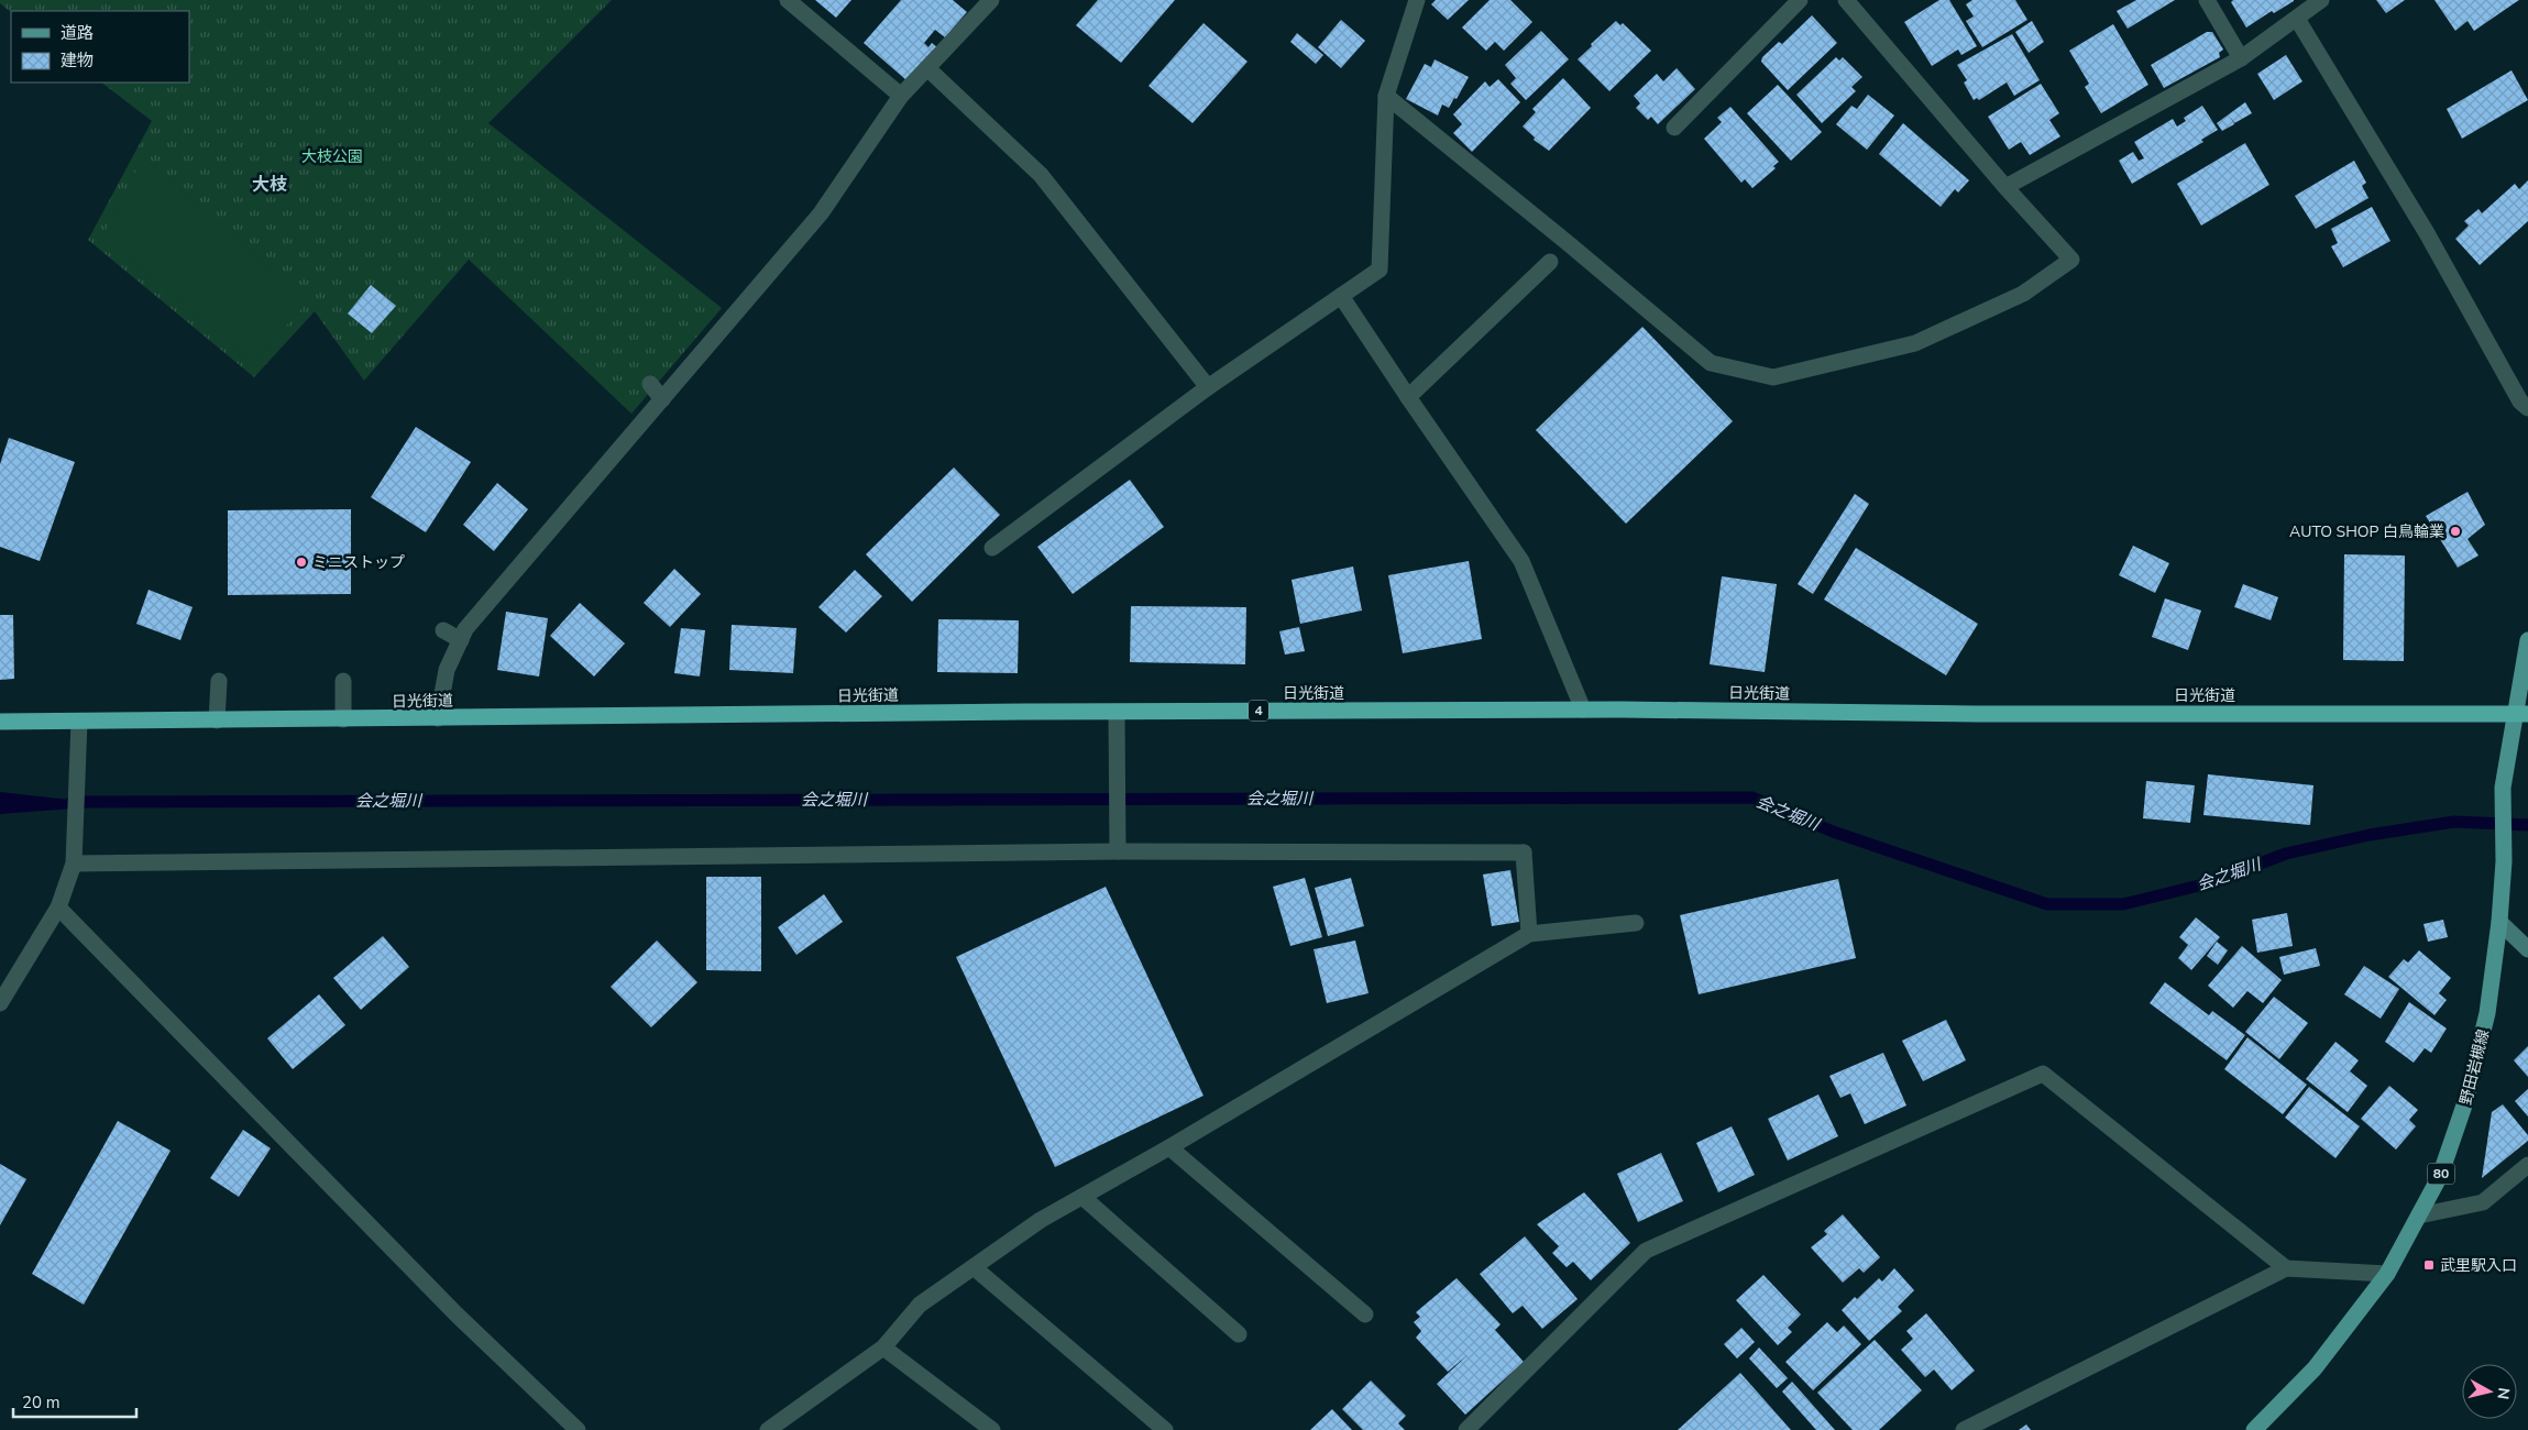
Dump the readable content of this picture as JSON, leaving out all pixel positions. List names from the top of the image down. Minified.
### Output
{"streets":{"highway":["日光街道","4"],"main road":["野田岩槻線","80"]},"crossings":[["日光街道","野田岩槻線"]],"districts":["大枝"],"water":["会之堀川"],"parks":["大枝公園"],"places":{"other":["AUTO SHOP 白鳥輪業","ミニストップ"],"transit":["武里駅入口"]},"legend":["道路","建物"],"scale_bar":"20 m","north":"right"}
